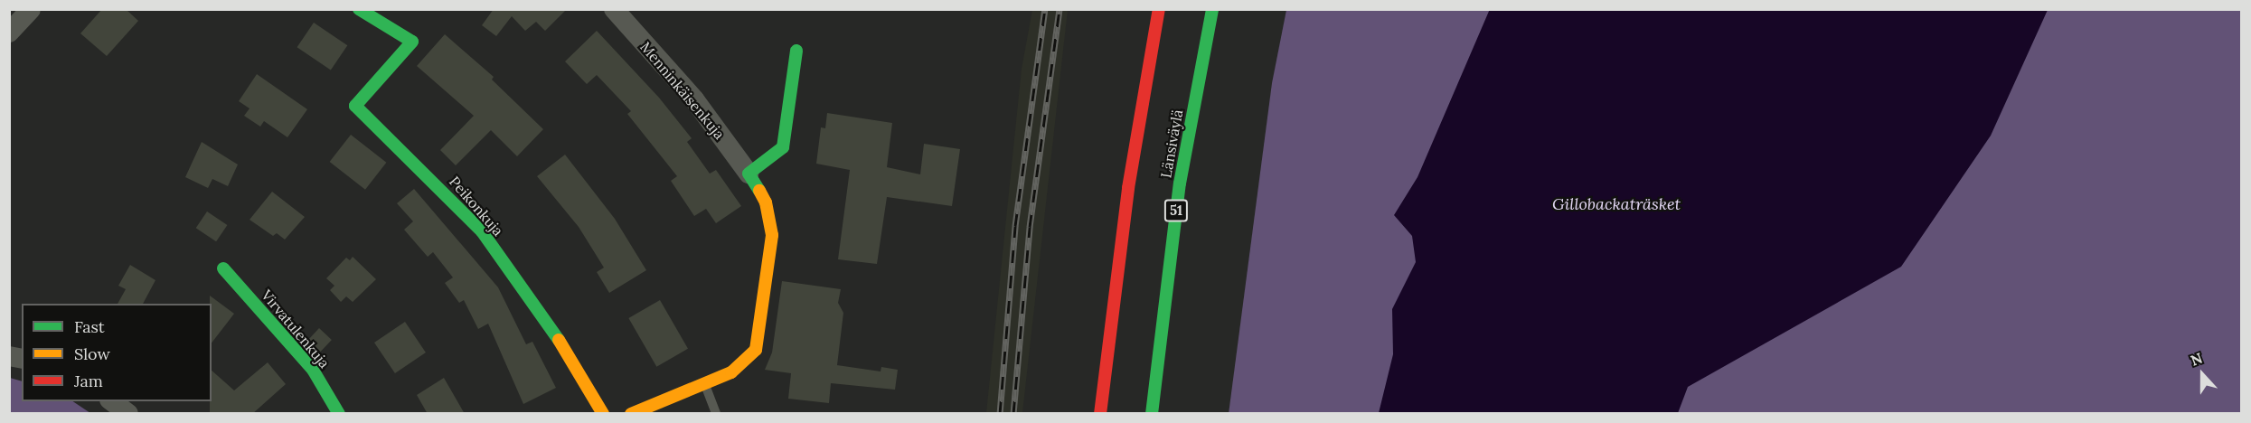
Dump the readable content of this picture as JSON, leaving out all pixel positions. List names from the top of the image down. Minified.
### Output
{"streets":{"main road":["Länsiväylä","Peikonkuja","51","Virvatulenkuja"],"street":["Menninkäisenkuja"]},"water":["Gillobackaträsket"],"legend":["Fast","Slow","Jam"],"north":"top"}
